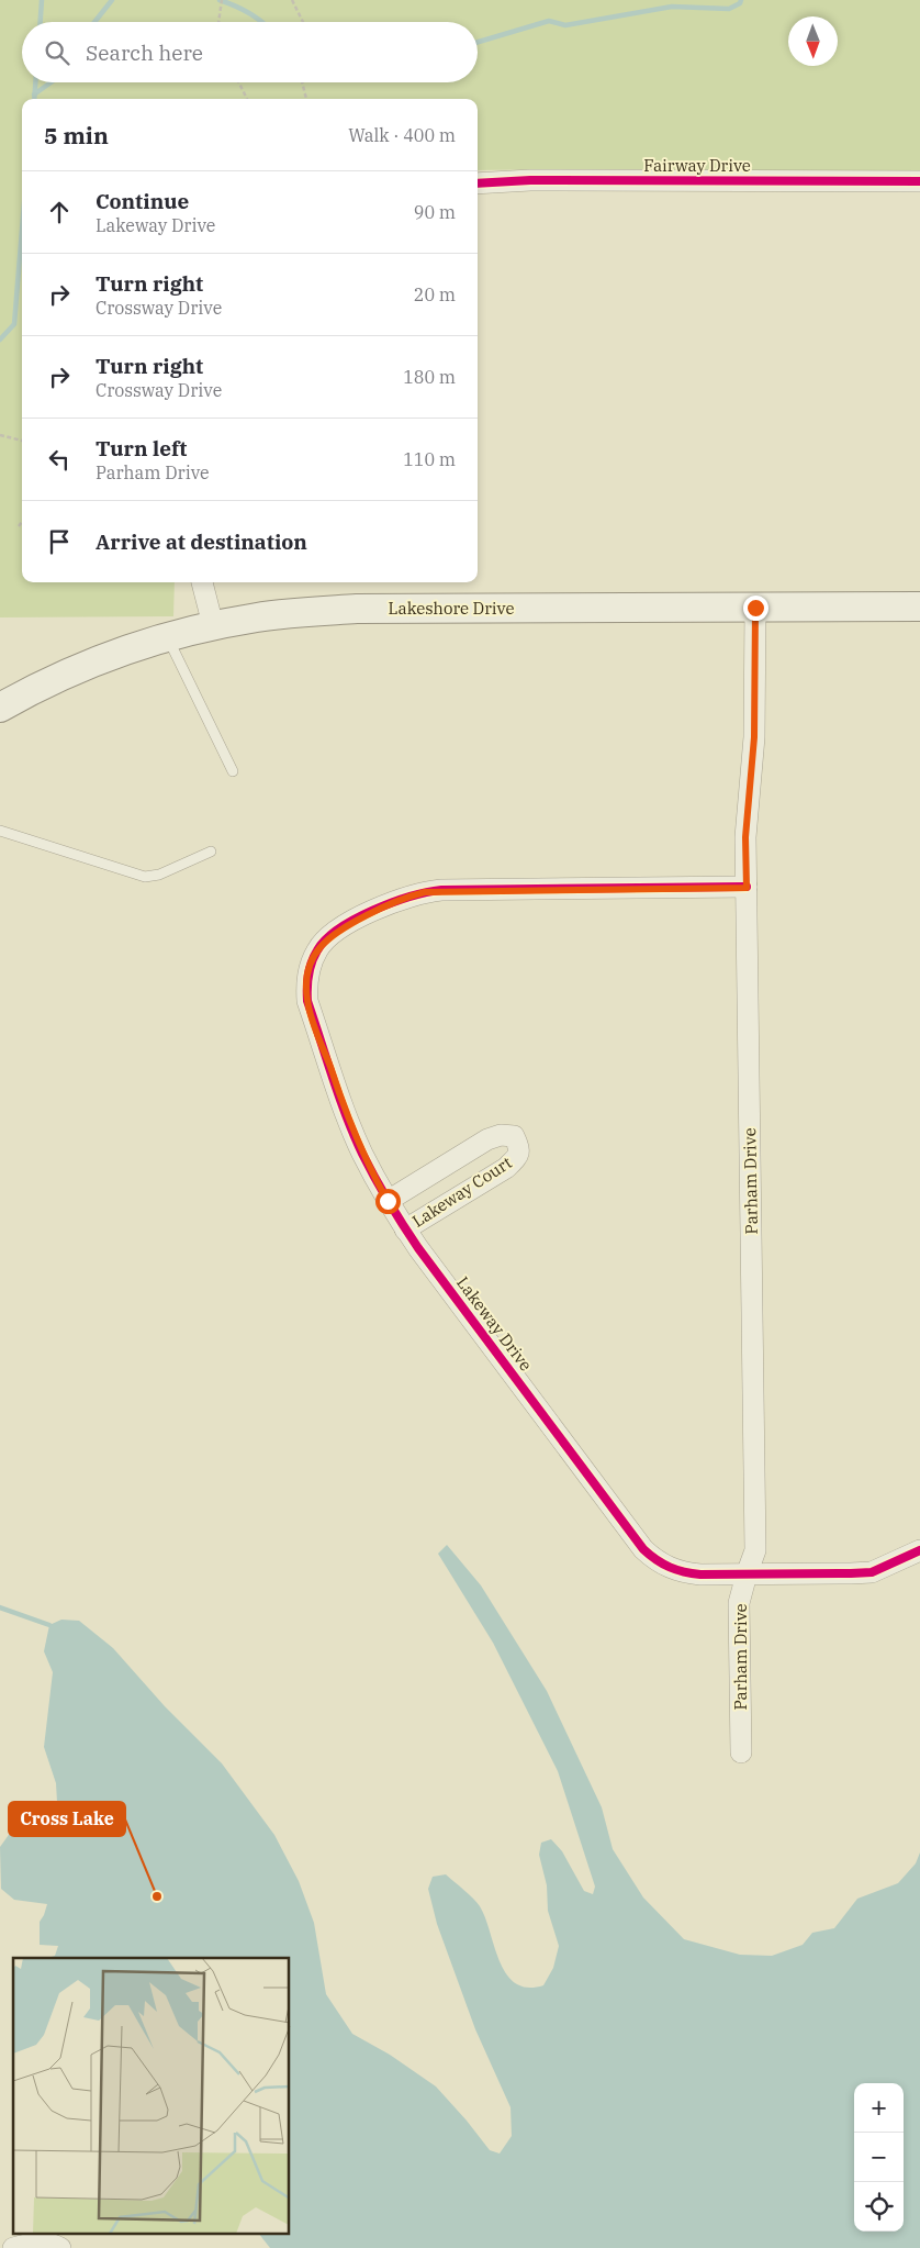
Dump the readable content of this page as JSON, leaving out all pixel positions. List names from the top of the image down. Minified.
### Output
{"streets":{"main road":["Lakeshore Drive"],"street":["Fairway Drive","Parham Drive","Lakeway Court","Lakeway Drive"]},"crossings":[["Lakeshore Drive","Parham Drive"],["Parham Drive","Lakeway Drive"],["Lakeway Court","Lakeway Drive"]],"places":["Cross Lake"],"north":"bottom","page":{"search":"Search here","heading":["5 min","Walk · 400 m"],"list":[["Continue","Lakeway Drive","90 m"],["Turn right","Crossway Drive","20 m"],["Turn right","Crossway Drive","180 m"],["Turn left","Parham Drive","110 m"],"Arrive at destination"],"map_buttons":["+","−"]}}
